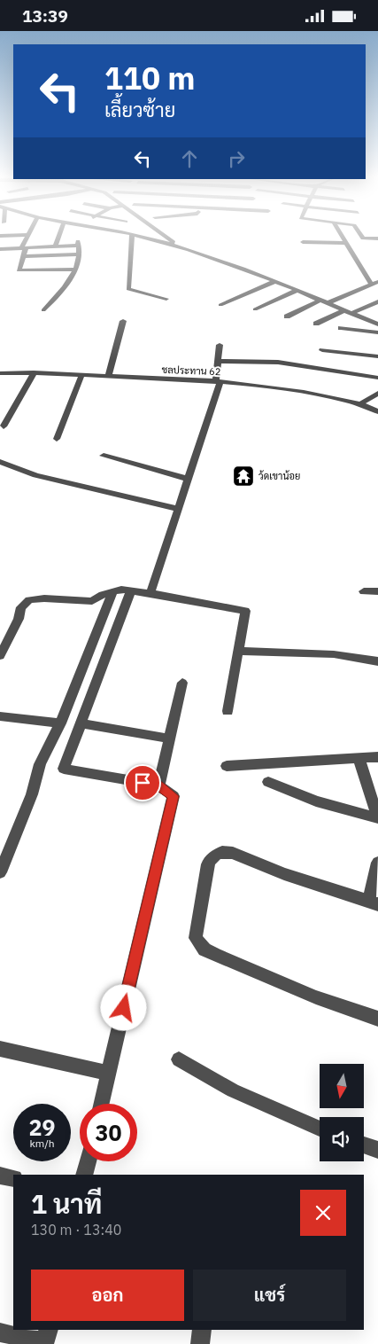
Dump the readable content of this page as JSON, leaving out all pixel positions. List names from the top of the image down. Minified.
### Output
{"streets":{"street":["ชลประทาน 62"]},"places":{"temple":["ว้ดเขาน้อย"]},"north":"bottom","page":{"status":"13:39","turn":["110 m","เลี้ยวซ้าย"],"speed":"29 km/h","limit":"30","heading":["1 นาที","130 m · 13:40"],"buttons":["ออก","แชร์"]}}
